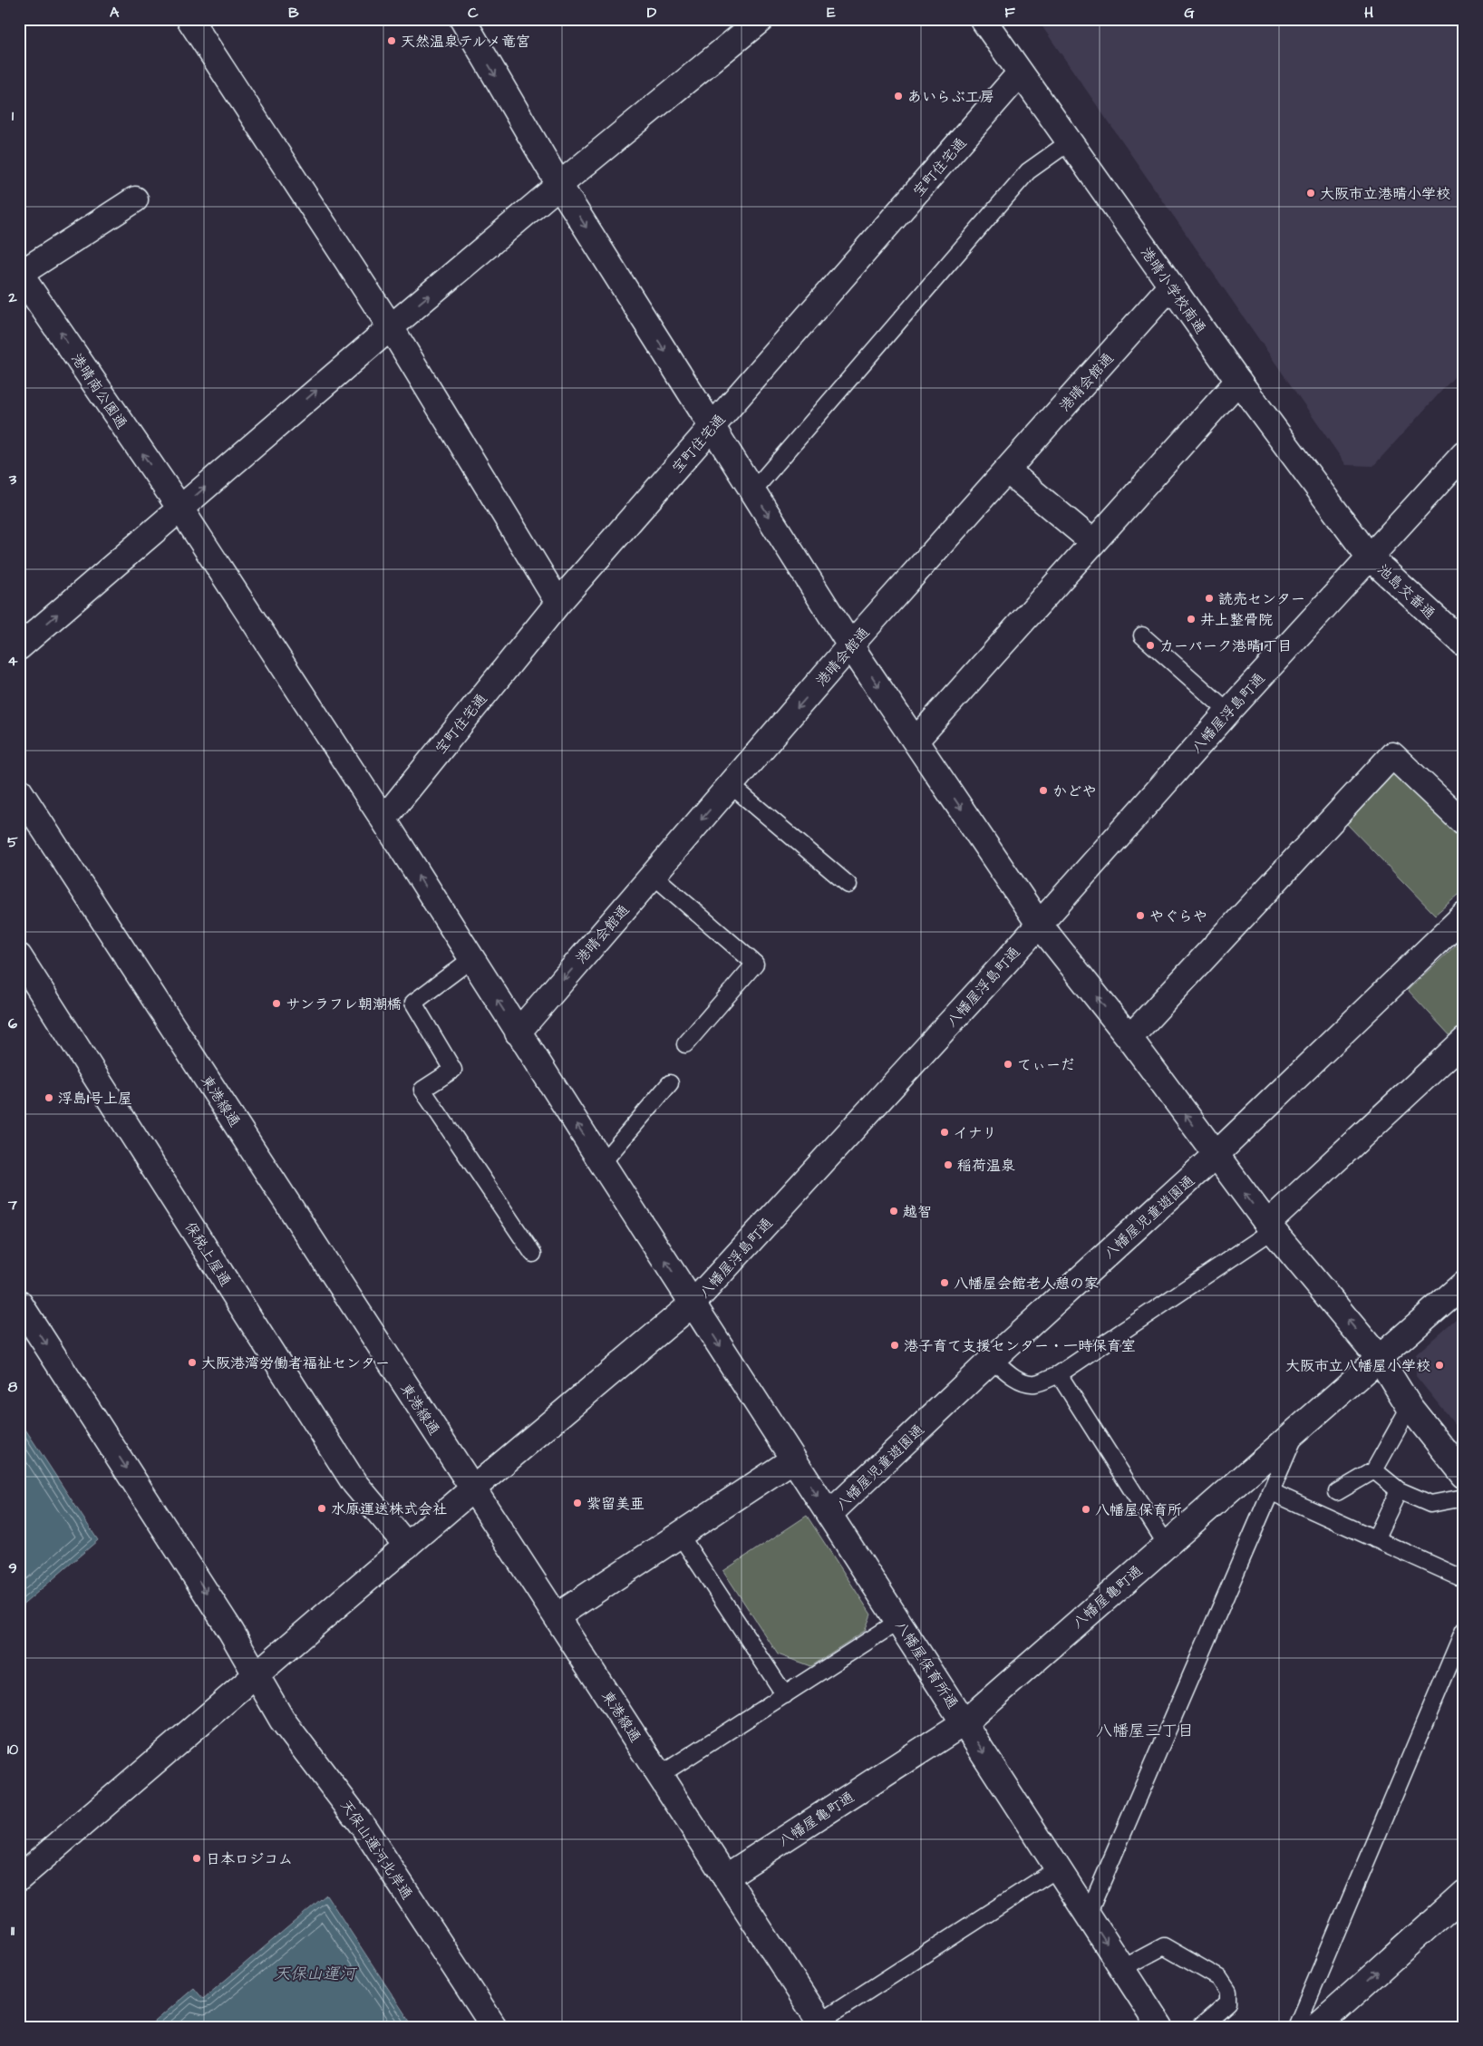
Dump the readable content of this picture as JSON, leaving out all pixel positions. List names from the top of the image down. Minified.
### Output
{"streets":{"street":["宝町住宅通","港晴小学校南通","港晴会館通","港晴南公園通","池島交番通","八幡屋浮島町通","東港線通","八幡屋児童遊園通","保税上屋通","八幡屋亀町通","八幡屋保育所通","天保山運河北岸通"]},"crossings":[["宝町住宅通","港晴小学校南通"],["宝町住宅通","港晴南公園通"],["港晴小学校南通","港晴会館通"],["港晴小学校南通","池島交番通"],["港晴小学校南通","八幡屋浮島町通"],["港晴会館通","八幡屋保育所通"],["港晴南公園通","八幡屋保育所通"],["池島交番通","八幡屋浮島町通"],["八幡屋浮島町通","東港線通"],["八幡屋浮島町通","保税上屋通"],["八幡屋浮島町通","八幡屋保育所通"],["八幡屋浮島町通","天保山運河北岸通"],["東港線通","八幡屋亀町通"],["八幡屋児童遊園通","八幡屋保育所通"],["八幡屋亀町通","八幡屋保育所通"]],"one_way":["港晴会館通","港晴南公園通","天保山運河北岸通"],"districts":["八幡屋三丁目"],"water":["天保山運河"],"places":["天然温泉テルメ竜宮","あいらぶ工房","大阪市立港晴小学校","読売センター","井上整骨院","カーパーク港晴1丁目","かどや","やぐらや","サンラフレ朝潮橋","てぃーだ","浮島1号上屋","イナリ","稲荷温泉","越智","八幡屋会館老人憩の家","港子育て支援センター・一時保育室","大阪港湾労働者福祉センター","大阪市立八幡屋小学校","紫留美亜","水原運送株式会社","八幡屋保育所","日本ロジコム"],"grid":{"columns":["A","B","C","D","E","F","G","H"],"rows":["1","2","3","4","5","6","7","8","9","10","11"]}}
